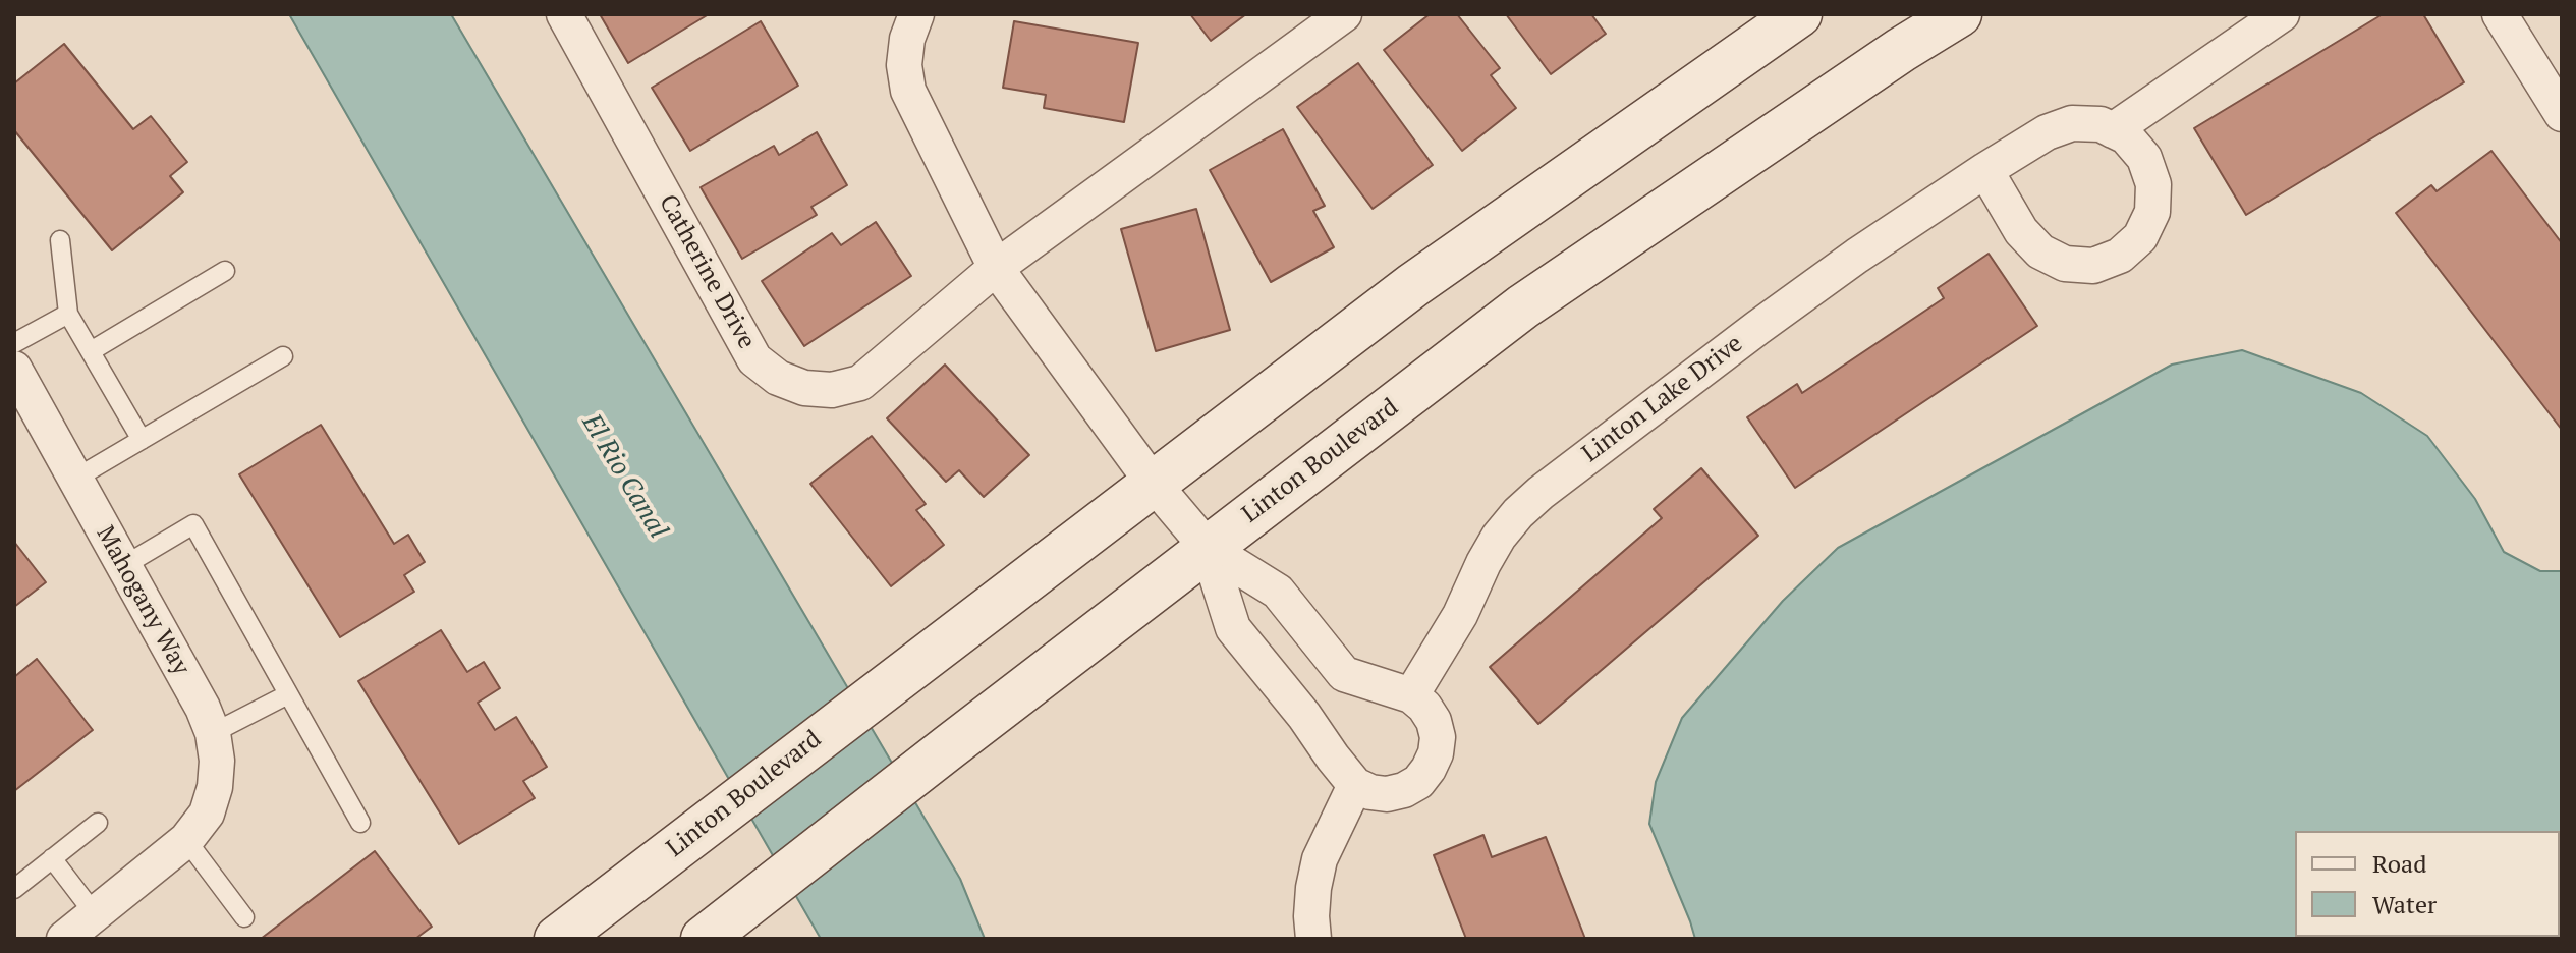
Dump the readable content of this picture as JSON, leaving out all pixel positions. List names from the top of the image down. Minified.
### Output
{"streets":{"main road":["Linton Boulevard"],"street":["Catherine Drive","Linton Lake Drive","Mahogany Way"]},"water":["El Rio Canal"],"legend":["Road","Water"]}
